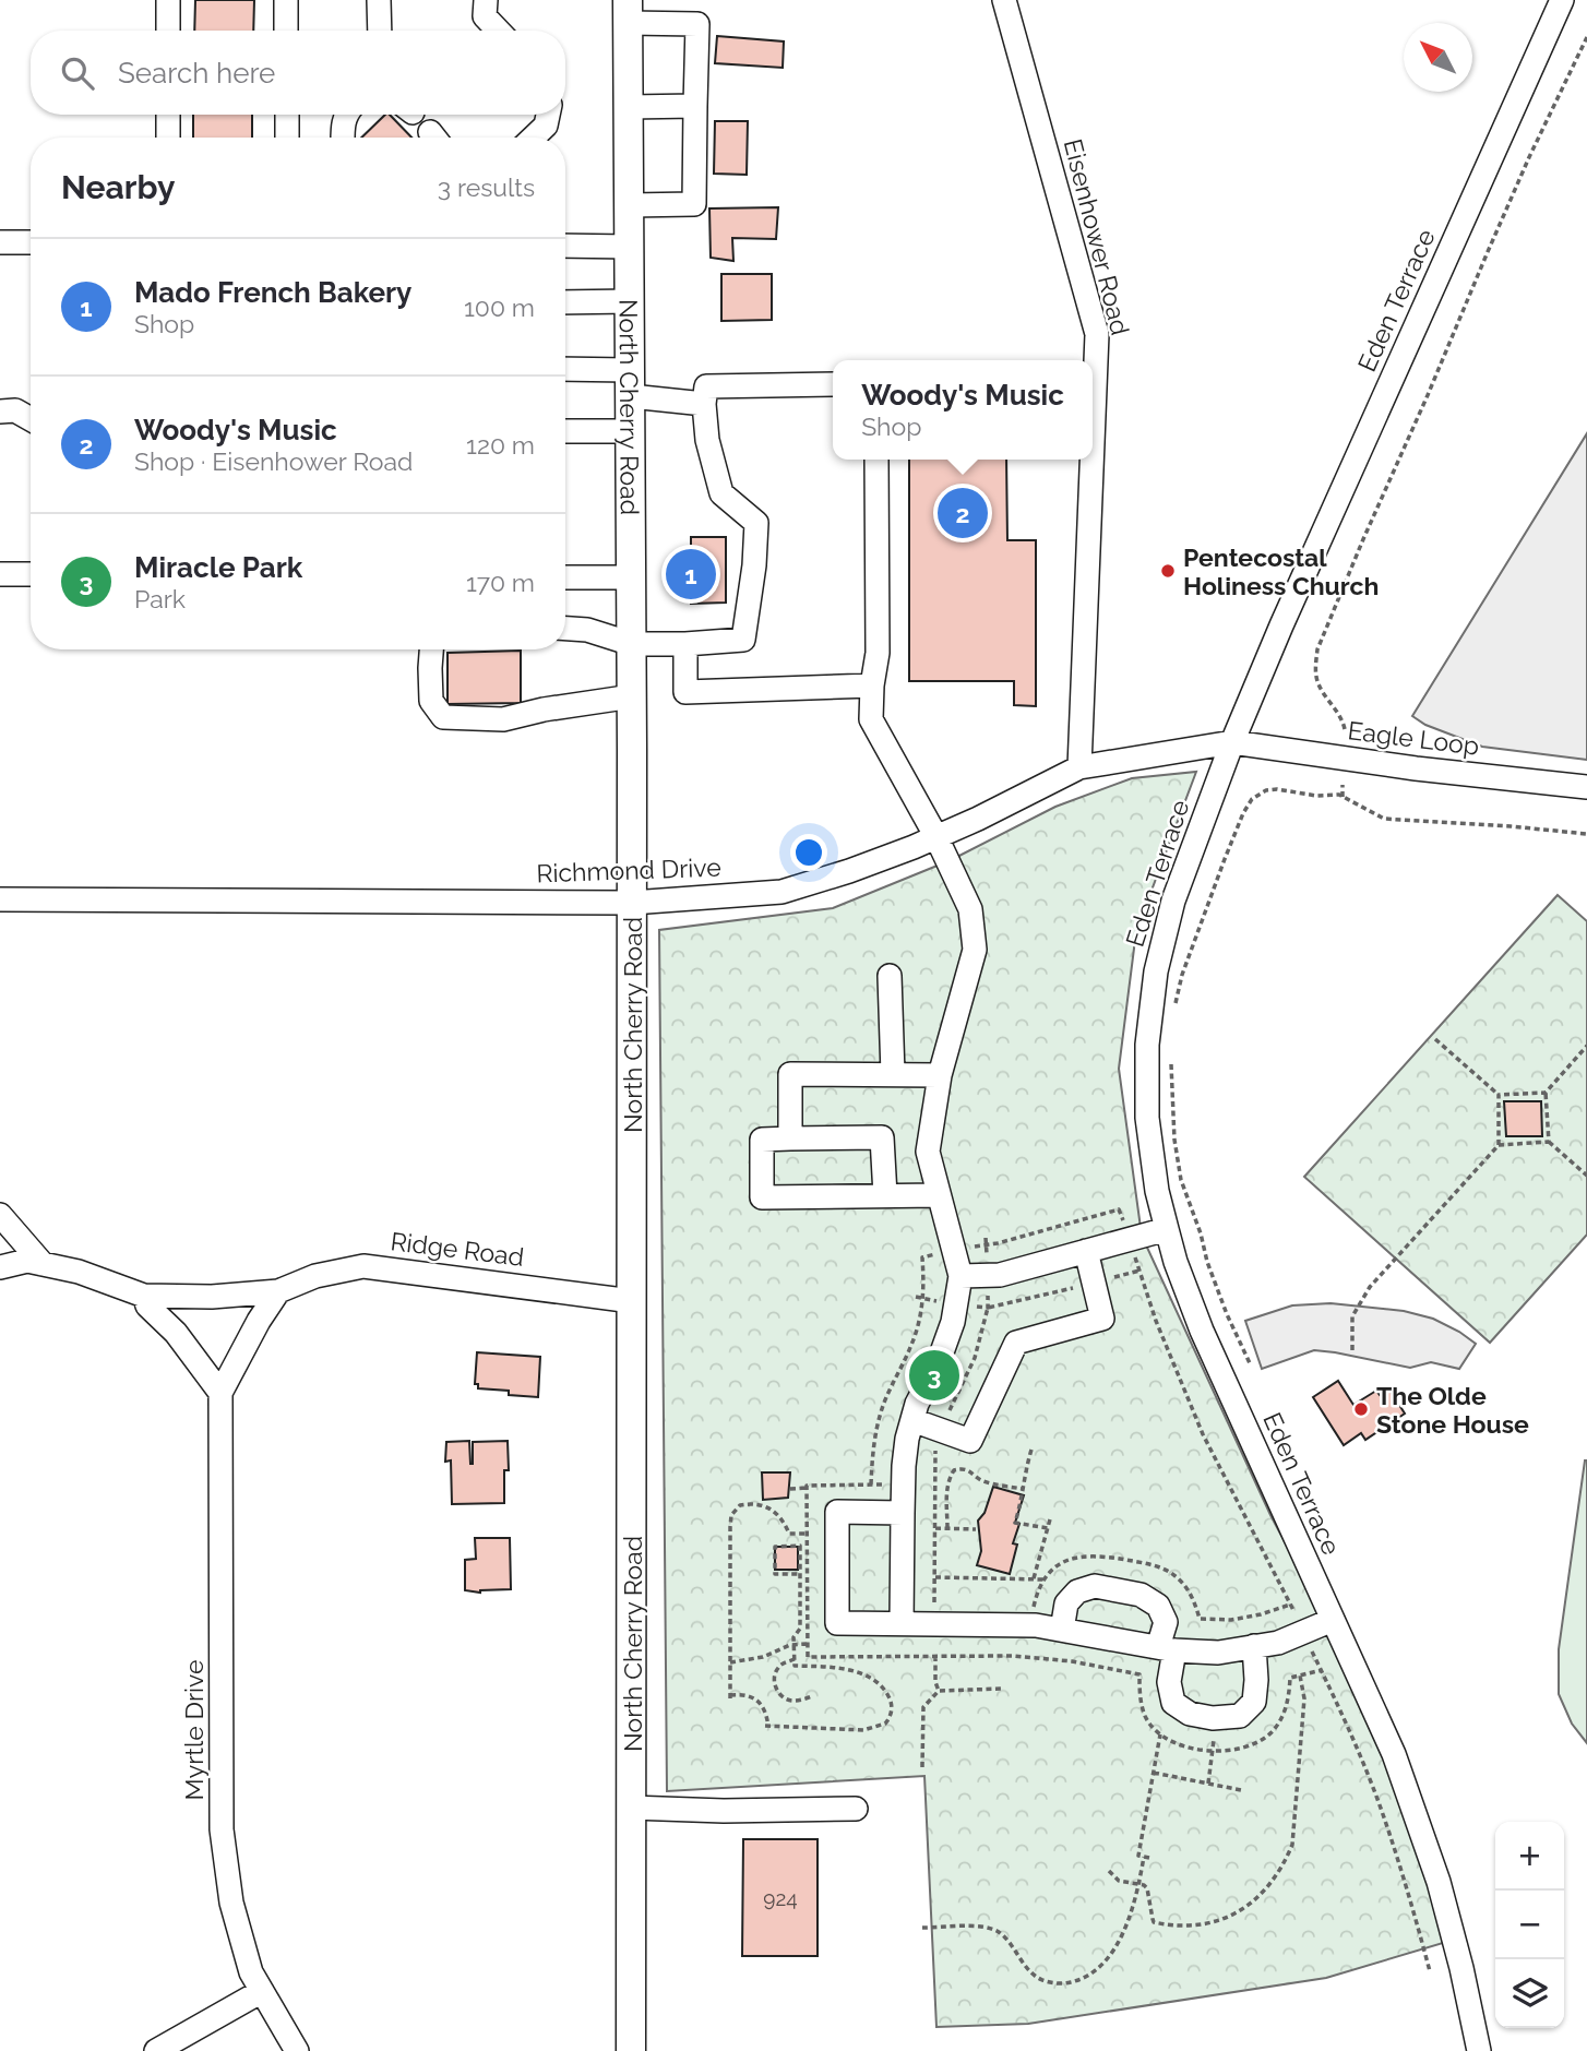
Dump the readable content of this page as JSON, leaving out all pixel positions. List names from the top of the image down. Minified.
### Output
{"streets":{"main road":["North Cherry Road"],"street":["Eisenhower Road","Eden Terrace","Eagle Loop","Richmond Drive","Ridge Road","Myrtle Drive"]},"crossings":[["Eisenhower Road","Richmond Drive"],["Eden Terrace","Eagle Loop"],["Eden Terrace","Richmond Drive"],["North Cherry Road","Richmond Drive"],["North Cherry Road","Ridge Road"],["Eagle Loop","Richmond Drive"]],"places":["Pentecostal Holiness Church","The Olde Stone House"],"house_numbers":["924"],"north":"top left","page":{"search":"Search here","heading":["Nearby","3 results"],"list":[{"mark":"1","name":"Mado French Bakery","note":"Shop","value":"100 m"},{"mark":"2","name":"Woody's Music","note":"Shop · Eisenhower Road","value":"120 m"},{"mark":"3","name":"Miracle Park","note":"Park","value":"170 m"}],"popup":["Woody's Music","Shop"],"pins":["2","1","3"],"map_buttons":["+","−"]}}
